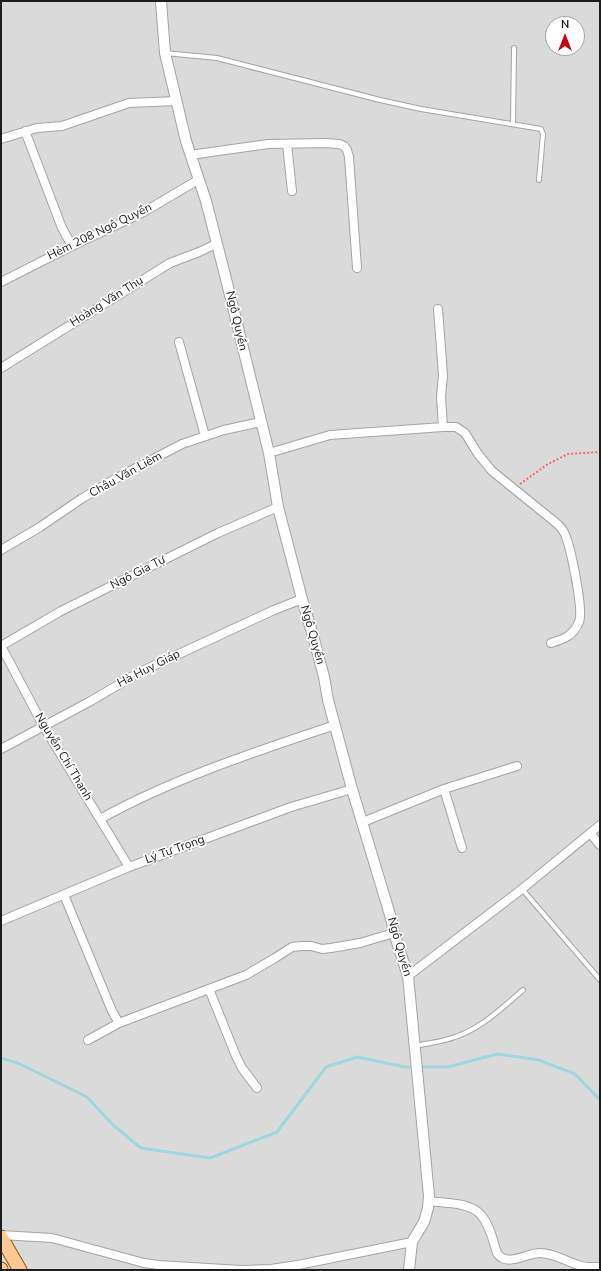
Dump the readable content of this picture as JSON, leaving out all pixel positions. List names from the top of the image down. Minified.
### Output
{"streets":{"street":["Hẻm 208 Ngô Quyền","Hoàng Văn Thụ","Ngô Quyền","Châu Văn Liêm","Ngô Gia Tự","Hà Huy Giáp","Nguyễn Chí Thanh","Lý Tự Trọng"]},"crossings":[["Hẻm 208 Ngô Quyền","Ngô Quyền"],["Hoàng Văn Thụ","Ngô Quyền"],["Ngô Quyền","Châu Văn Liêm"],["Ngô Quyền","Ngô Gia Tự"],["Ngô Quyền","Hà Huy Giáp"],["Ngô Quyền","Lý Tự Trọng"],["Ngô Gia Tự","Nguyễn Chí Thanh"],["Hà Huy Giáp","Nguyễn Chí Thanh"],["Nguyễn Chí Thanh","Lý Tự Trọng"]],"north":"top"}
